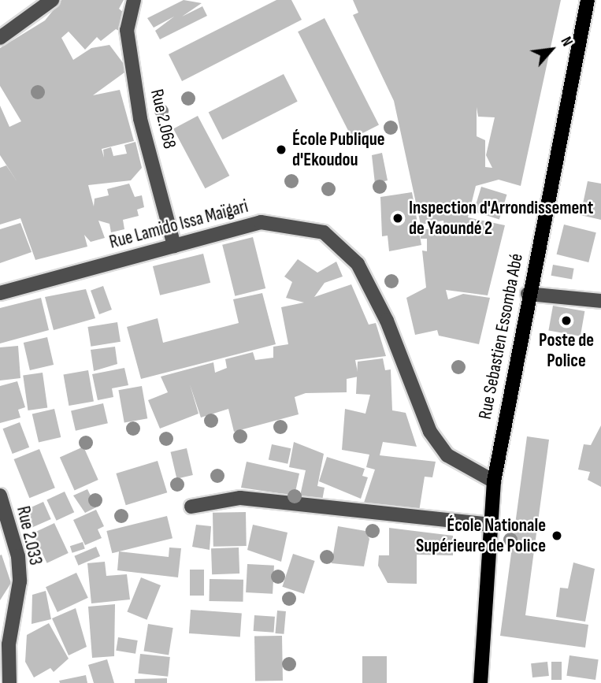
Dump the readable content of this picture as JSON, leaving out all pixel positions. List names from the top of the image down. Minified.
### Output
{"streets":{"main road":["Rue Sebastien Essomba Abé"],"street":["Rue 2.068","Rue Lamido Issa Maïgari","Rue 2.033"]},"crossings":[["Rue 2.068","Rue Lamido Issa Maïgari"],["Rue Lamido Issa Maïgari","Rue Sebastien Essomba Abé"]],"places":["École Publique d'Ekoudou","Inspection d'Arrondissement de Yaoundé 2","Poste de Police","École Nationale Supérieure de Police"],"north":"top right"}
